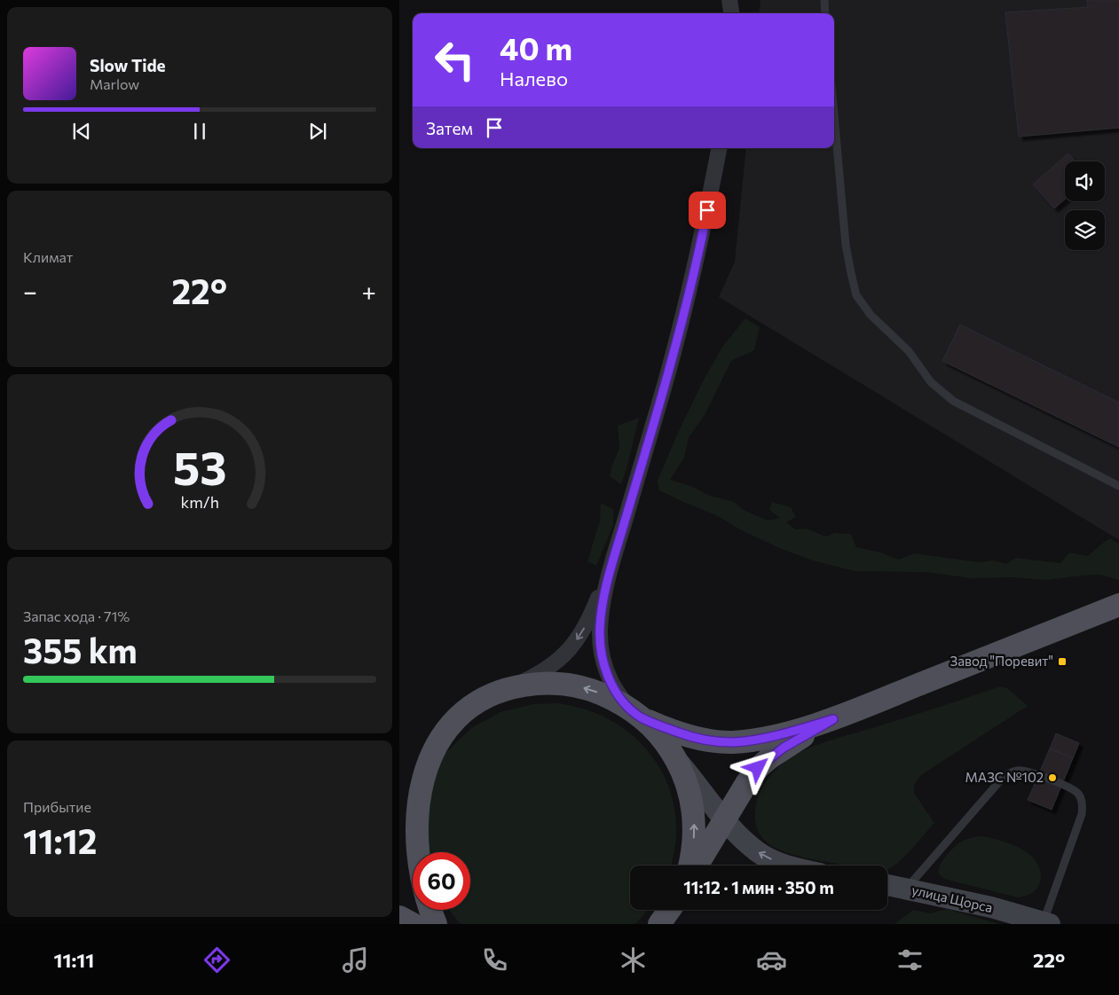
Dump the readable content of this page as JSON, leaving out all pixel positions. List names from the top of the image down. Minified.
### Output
{"streets":{"main road":["улица Щорса"]},"places":{"transit":["Завод \"Поревит\""],"other":["МАЗС №102"]},"page":{"turn":["40 m","Налево"],"song":["Slow Tide","Marlow"],"then":"Затем","tile":["Климат",["Запас хода · 71%","355 km"],["Прибытие","11:12"]],"heat":["−","22°","+"],"limit":"60","trip":"11:12 · 1 мин · 350 m","tabs":["11:11","22°"],"gauge":["53","km/h"]}}
